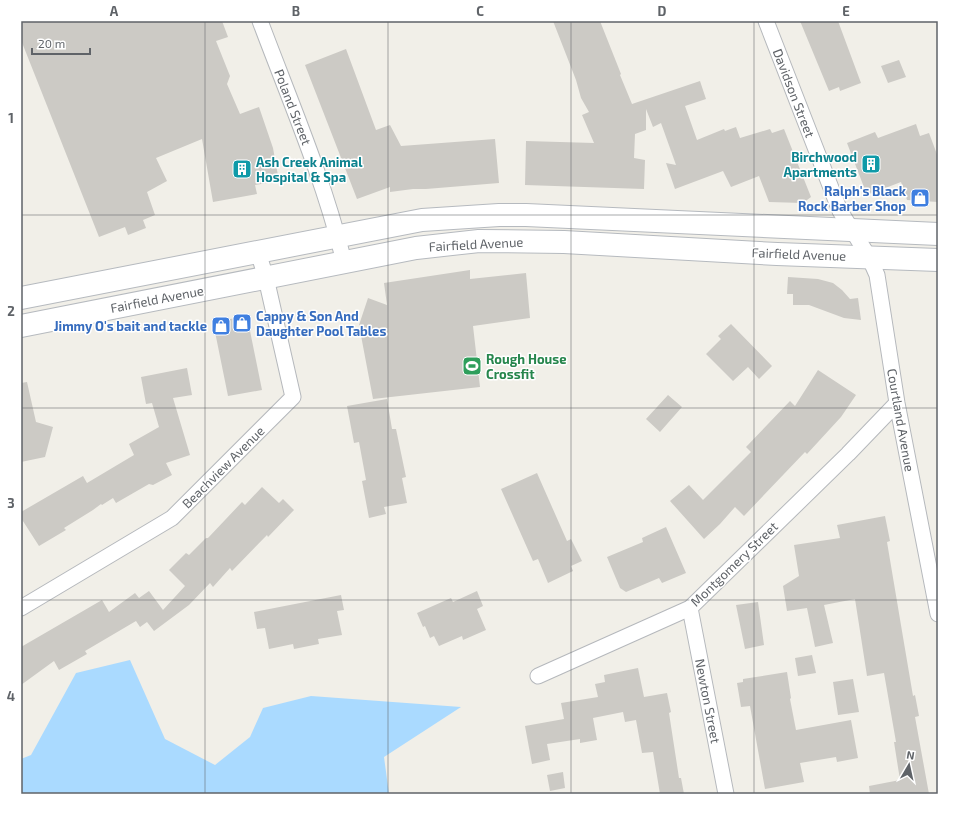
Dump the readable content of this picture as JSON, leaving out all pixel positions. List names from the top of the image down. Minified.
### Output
{"streets":{"main road":["Fairfield Avenue"],"street":["Davidson Street","Poland Street","Courtland Avenue","Beachview Avenue","Montgomery Street","Newton Street"]},"crossings":[["Davidson Street","Fairfield Avenue"],["Davidson Street","Courtland Avenue"],["Poland Street","Fairfield Avenue"],["Fairfield Avenue","Courtland Avenue"],["Fairfield Avenue","Beachview Avenue"],["Courtland Avenue","Montgomery Street"],["Montgomery Street","Newton Street"]],"places":{"building":["Birchwood Apartments","Ash Creek Animal Hospital & Spa"],"shop":["Ralph's Black Rock Barber Shop","Cappy & Son And Daughter Pool Tables","Jimmy O's bait and tackle"],"sports":["Rough House Crossfit"]},"scale_bar":"20 m","north":"top","grid":{"columns":["A","B","C","D","E"],"rows":["1","2","3","4"]}}
